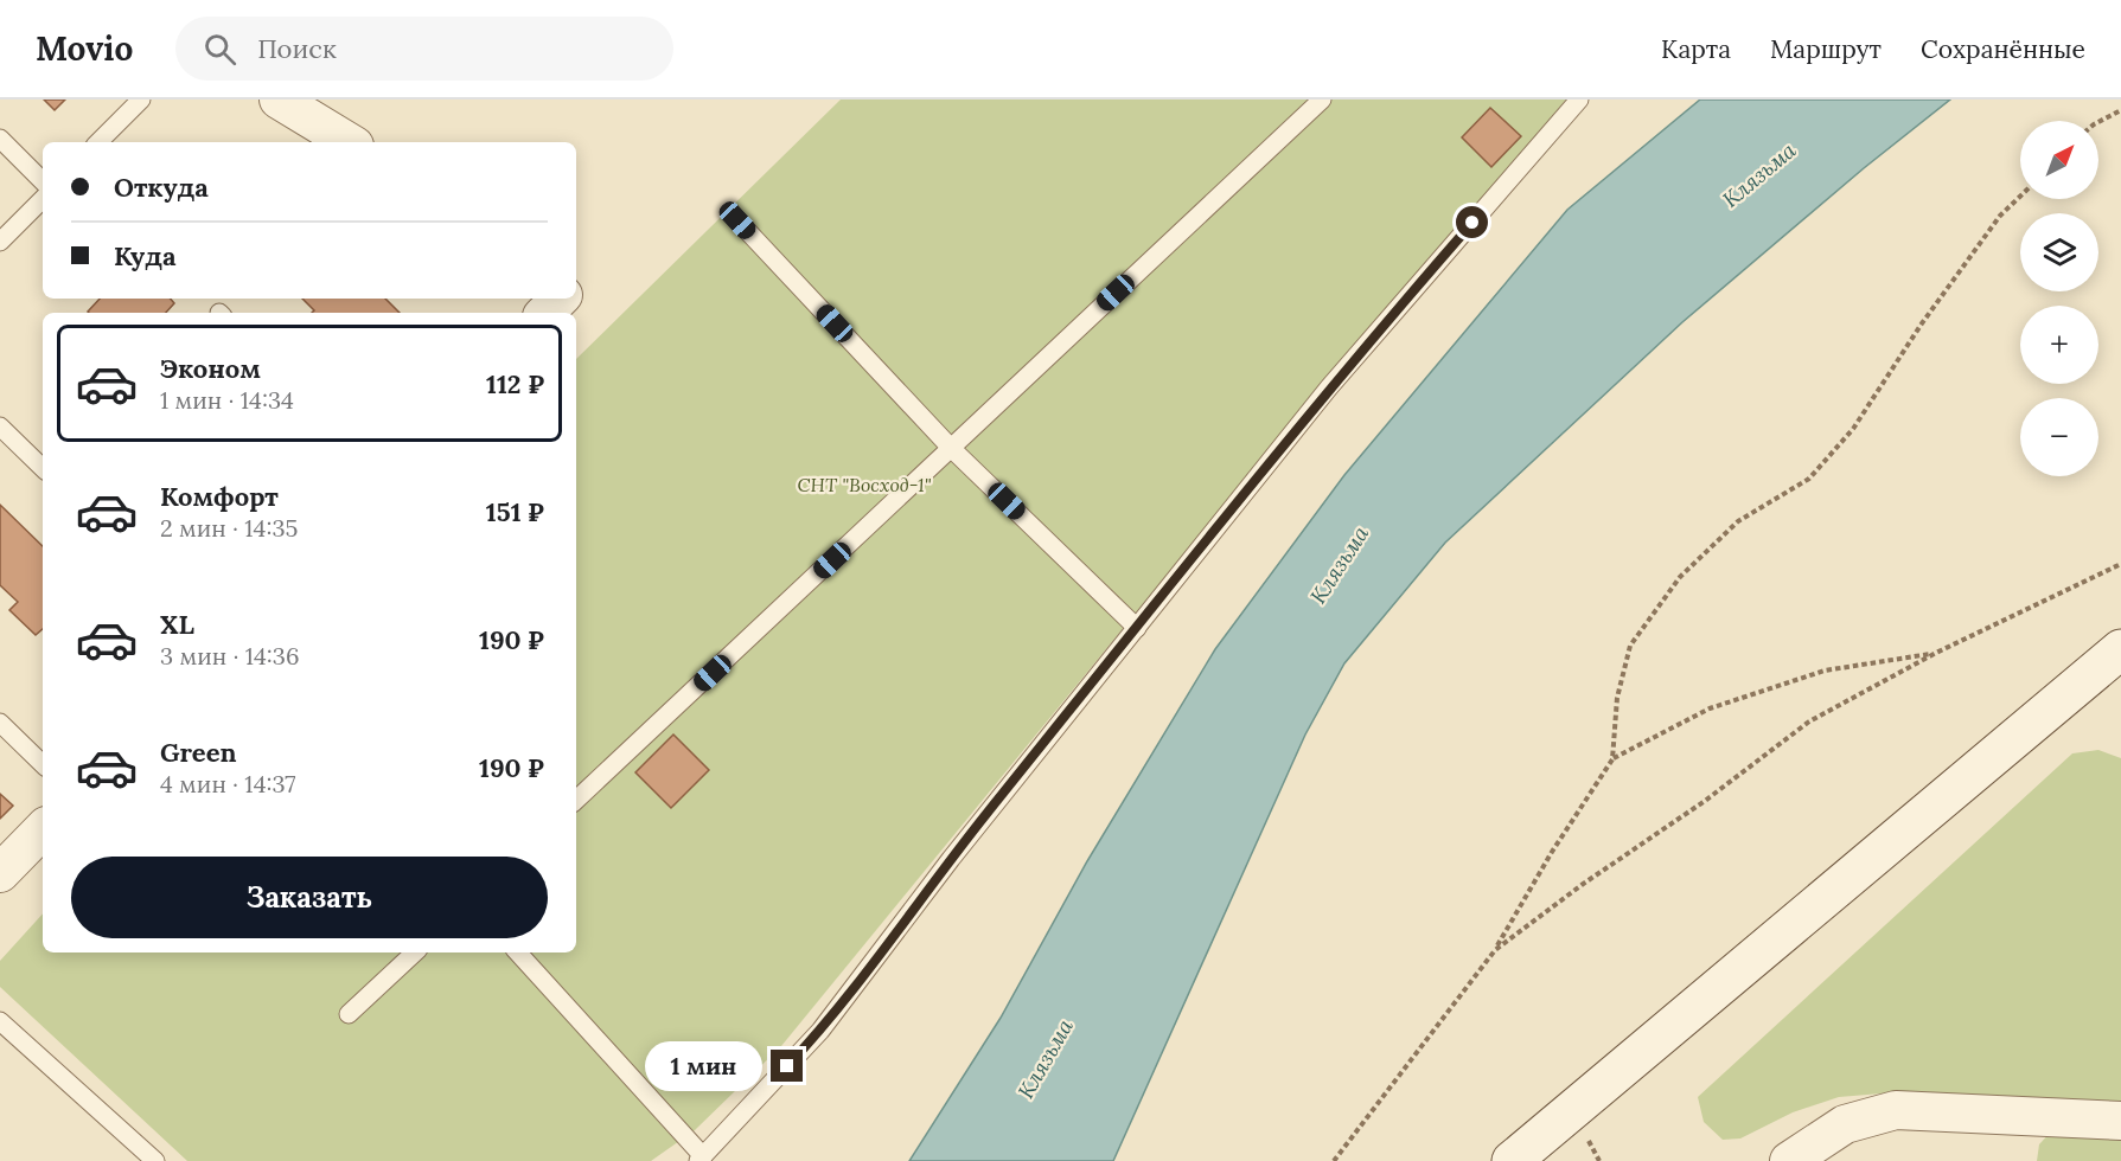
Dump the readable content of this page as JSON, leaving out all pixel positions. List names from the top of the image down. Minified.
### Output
{"water":["Клязьма"],"parks":["СНТ \"Восход-1\""],"north":"top right","page":{"header":"Movio","search":"Поиск","nav":["Карта","Маршрут","Сохранённые"],"map_buttons":["+","−"],"banner":["Откуда","Куда"],"list":[{"name":"Эконом","note":"1 мин · 14:34","value":"112 ₽"},{"name":"Комфорт","note":"2 мин · 14:35","value":"151 ₽"},{"name":"XL","note":"3 мин · 14:36","value":"190 ₽"},{"name":"Green","note":"4 мин · 14:37","value":"190 ₽"}],"buttons":"Заказать","bubble":"1 мин"}}
